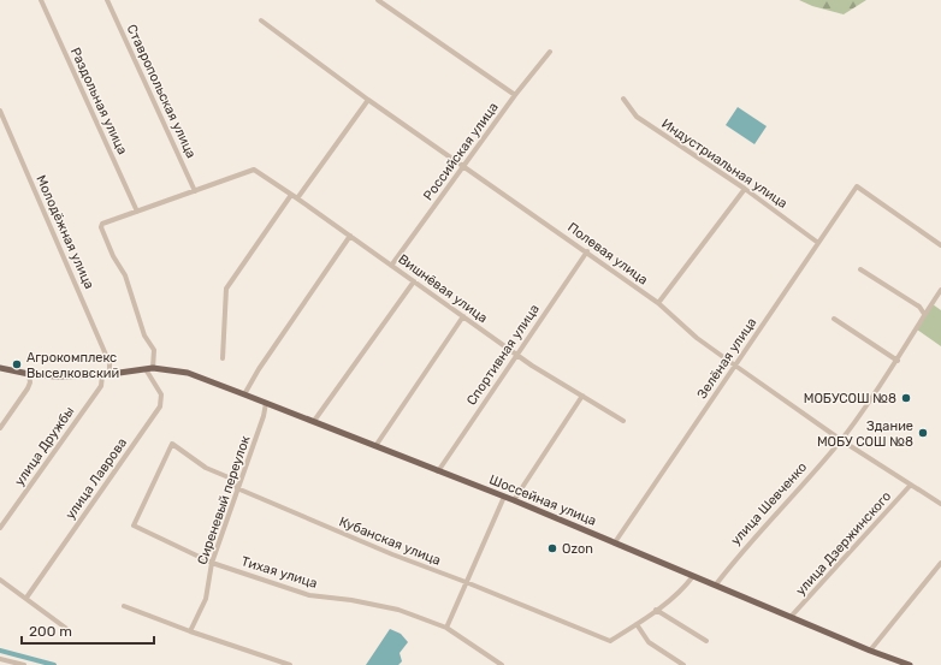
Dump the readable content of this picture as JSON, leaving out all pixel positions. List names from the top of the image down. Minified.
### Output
{"streets":{"main road":["Шоссейная улица"],"street":["Ставропольская улица","Раздольная улица","Российская улица","Индустриальная улица","Молодёжная улица","Полевая улица","Вишнёвая улица","Спортивная улица","Зелёная улица","улица Дружбы","улица Лаврова","Сиреневый переулок","улица Шевченко","Кубанская улица","улица Дзержинского","Тихая улица"]},"crossings":[["Ставропольская улица","Вишнёвая улица"],["Российская улица","Полевая улица"],["Российская улица","Вишнёвая улица"],["Индустриальная улица","Зелёная улица"],["Молодёжная улица","Шоссейная улица"],["Полевая улица","Спортивная улица"],["Полевая улица","Зелёная улица"],["Полевая улица","улица Шевченко"],["Полевая улица","улица Дзержинского"],["Вишнёвая улица","Спортивная улица"],["Спортивная улица","Шоссейная улица"],["Зелёная улица","Шоссейная улица"],["улица Дружбы","Шоссейная улица"],["улица Лаврова","Шоссейная улица"],["Сиреневый переулок","Шоссейная улица"],["Сиреневый переулок","Кубанская улица"],["Сиреневый переулок","Тихая улица"],["Шоссейная улица","улица Шевченко"],["Шоссейная улица","улица Дзержинского"],["Кубанская улица","Тихая улица"]],"places":["Агрокомплекс Выселковский","МОБУСОШ №8","Здание МОБУ СОШ №8","Ozon"],"scale_bar":"200 m"}
